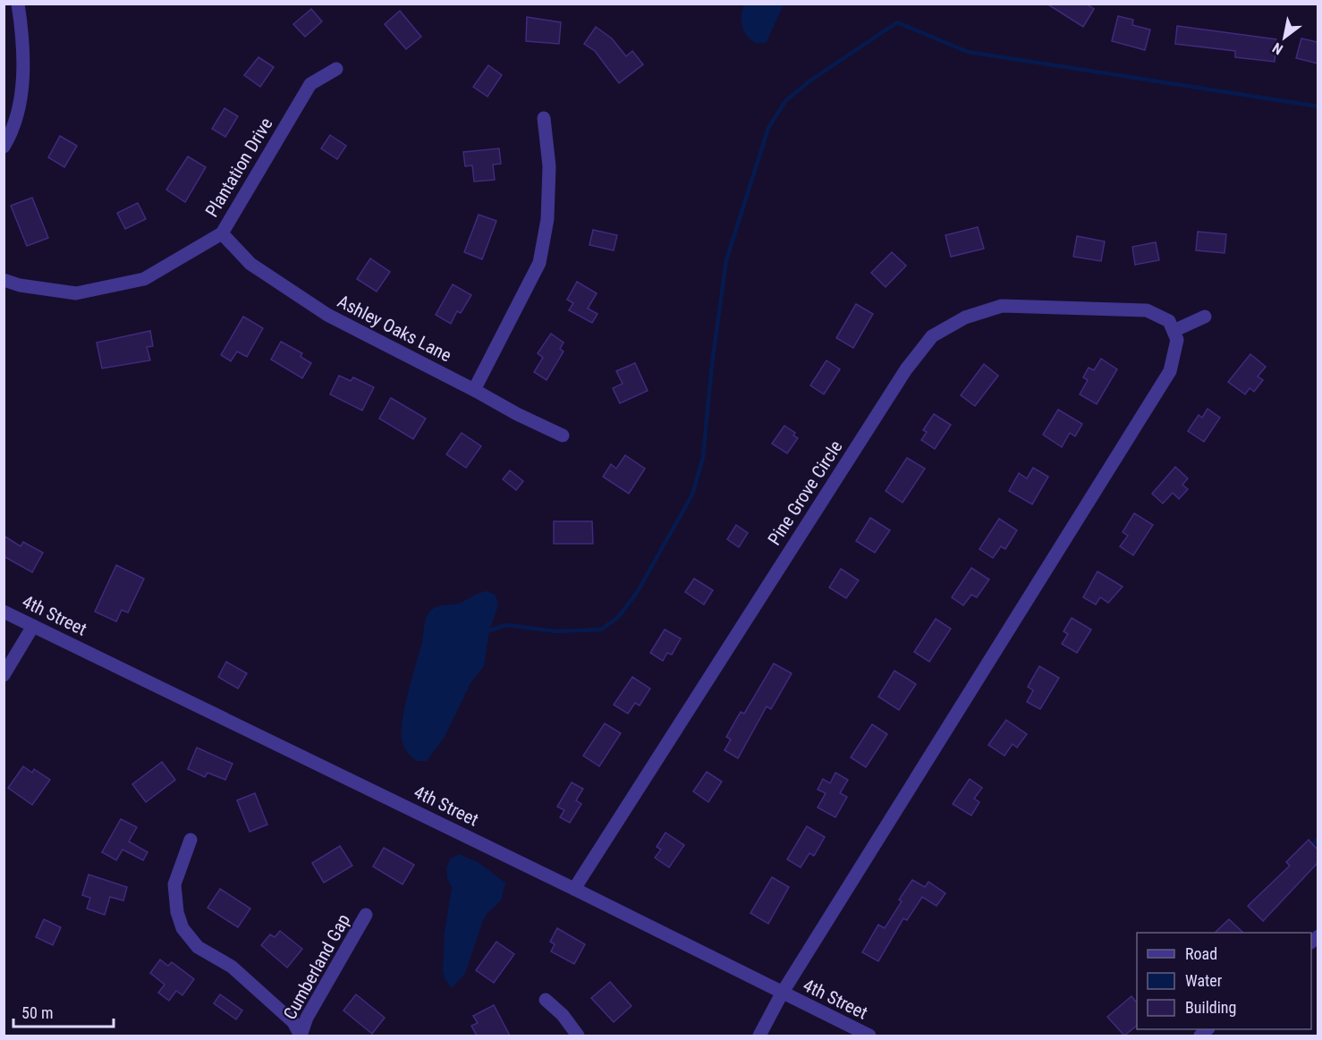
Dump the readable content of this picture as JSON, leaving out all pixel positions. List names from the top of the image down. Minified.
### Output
{"streets":{"street":["Plantation Drive","Ashley Oaks Lane","Pine Grove Circle","4th Street","Cumberland Gap"]},"crossings":[["Plantation Drive","Ashley Oaks Lane"],["Pine Grove Circle","4th Street"]],"legend":["Road","Water","Building"],"scale_bar":"50 m","north":"bottom left"}
